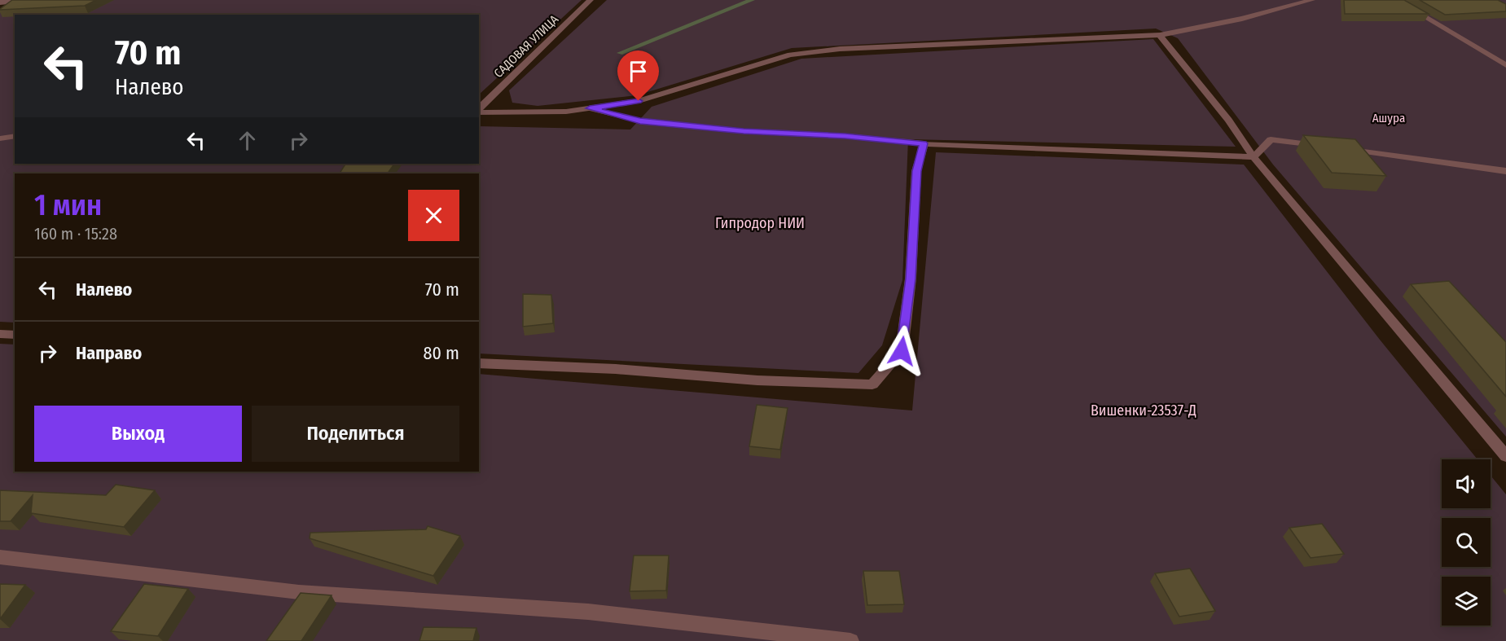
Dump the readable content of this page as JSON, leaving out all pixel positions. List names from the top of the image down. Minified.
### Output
{"streets":{"street":["САДОВАЯ УЛИЦА"]},"parks":["Ашура","Гипродор НИИ","Вишенки-23537-Д"],"page":{"turn":["70 m","Налево"],"heading":["1 мин","160 m · 15:28"],"list":[{"name":"Налево","value":"70 m"},{"name":"Направо","value":"80 m"}],"buttons":["Выход","Поделиться"]}}
